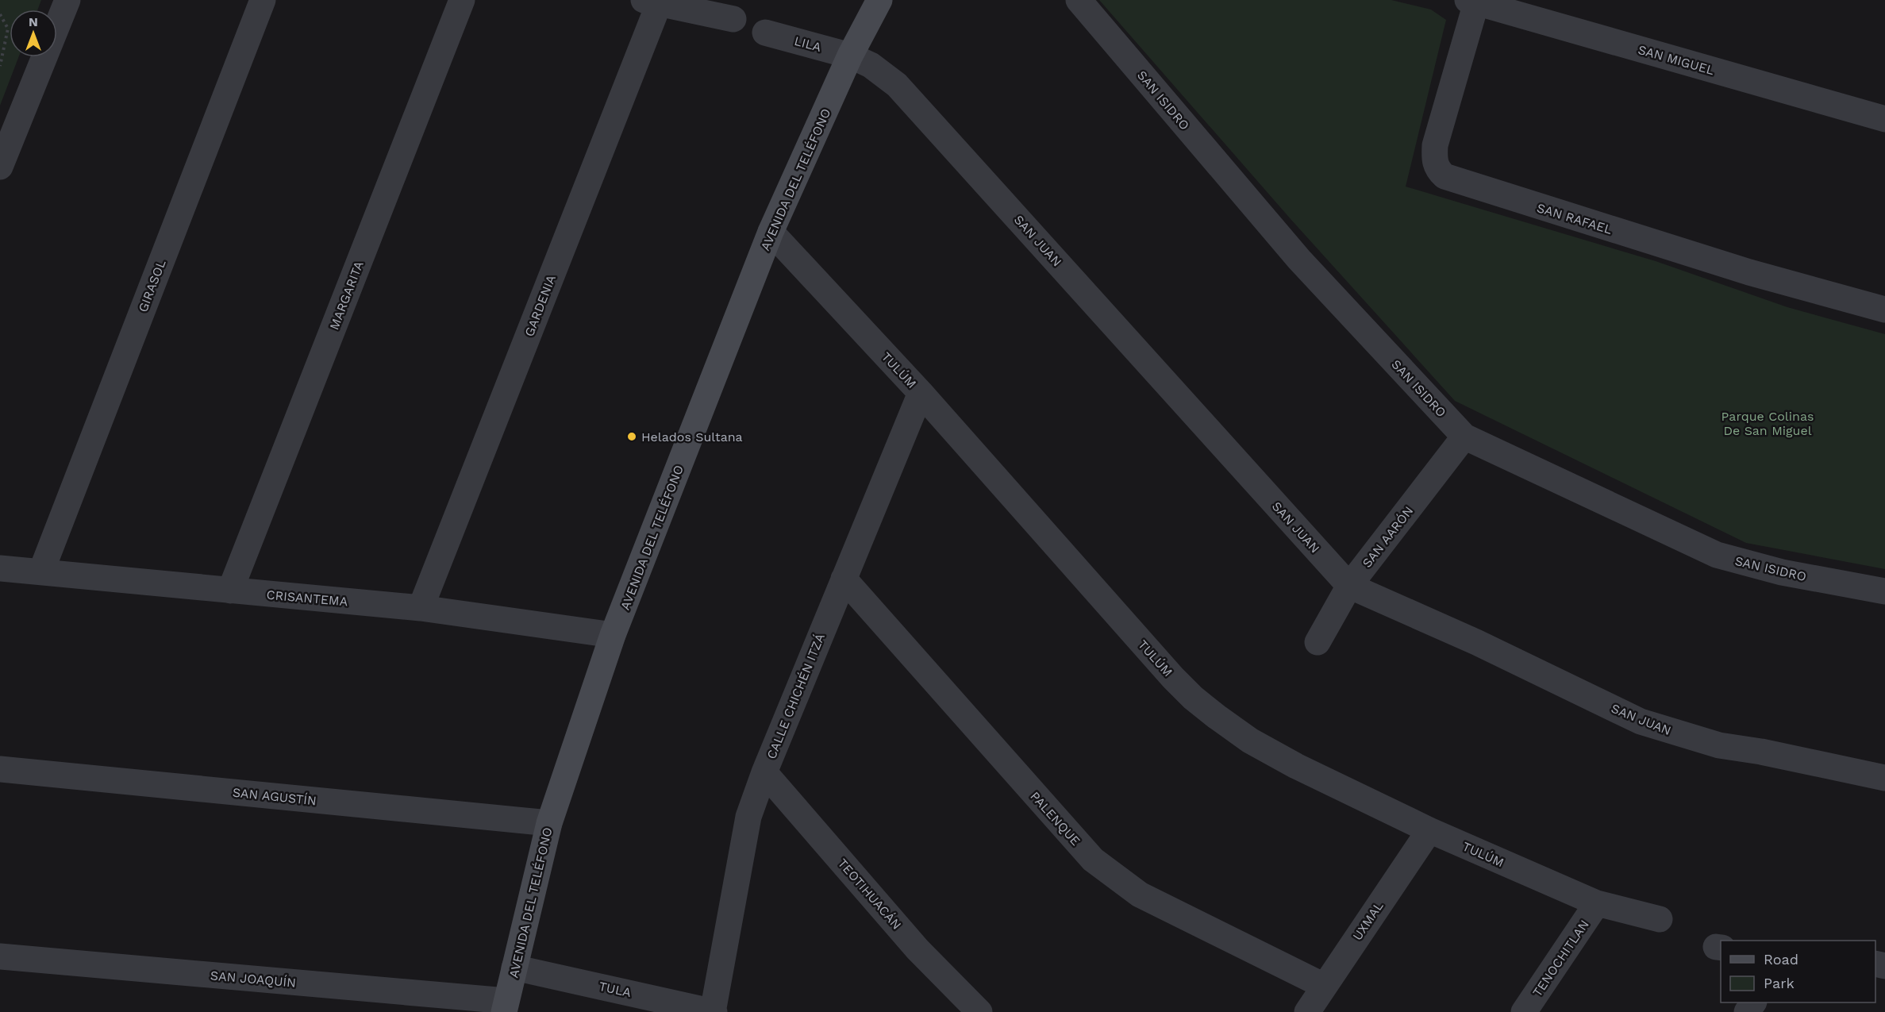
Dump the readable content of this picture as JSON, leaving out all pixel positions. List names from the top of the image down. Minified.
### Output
{"streets":{"street":["LILA","SAN MIGUEL","SAN ISIDRO","AVENIDA DEL TELÉFONO","SAN RAFAEL","SAN JUAN","GIRASOL","MARGARITA","GARDENIA","TULÚM","SAN AARÓN","CRISANTEMA","CALLE CHICHÉN ITZÁ","SAN AGUSTÍN","PALENQUE","TEOTIHUACÁN","UXMAL","TENOCHITLAN","SAN JOAQUÍN","TULA"]},"crossings":[["LILA","AVENIDA DEL TELÉFONO"],["LILA","SAN JUAN"],["SAN MIGUEL","SAN RAFAEL"],["SAN ISIDRO","SAN AARÓN"],["AVENIDA DEL TELÉFONO","SAN JUAN"],["AVENIDA DEL TELÉFONO","TULÚM"],["AVENIDA DEL TELÉFONO","CRISANTEMA"],["AVENIDA DEL TELÉFONO","SAN AGUSTÍN"],["AVENIDA DEL TELÉFONO","SAN JOAQUÍN"],["AVENIDA DEL TELÉFONO","TULA"],["SAN JUAN","SAN AARÓN"],["GIRASOL","CRISANTEMA"],["MARGARITA","CRISANTEMA"],["GARDENIA","CRISANTEMA"],["TULÚM","CALLE CHICHÉN ITZÁ"],["TULÚM","UXMAL"],["TULÚM","TENOCHITLAN"],["CALLE CHICHÉN ITZÁ","PALENQUE"],["CALLE CHICHÉN ITZÁ","TEOTIHUACÁN"],["CALLE CHICHÉN ITZÁ","TULA"],["PALENQUE","UXMAL"]],"parks":["Parque Colinas De San Miguel"],"places":["Helados Sultana"],"legend":["Road","Park"],"north":"top"}
